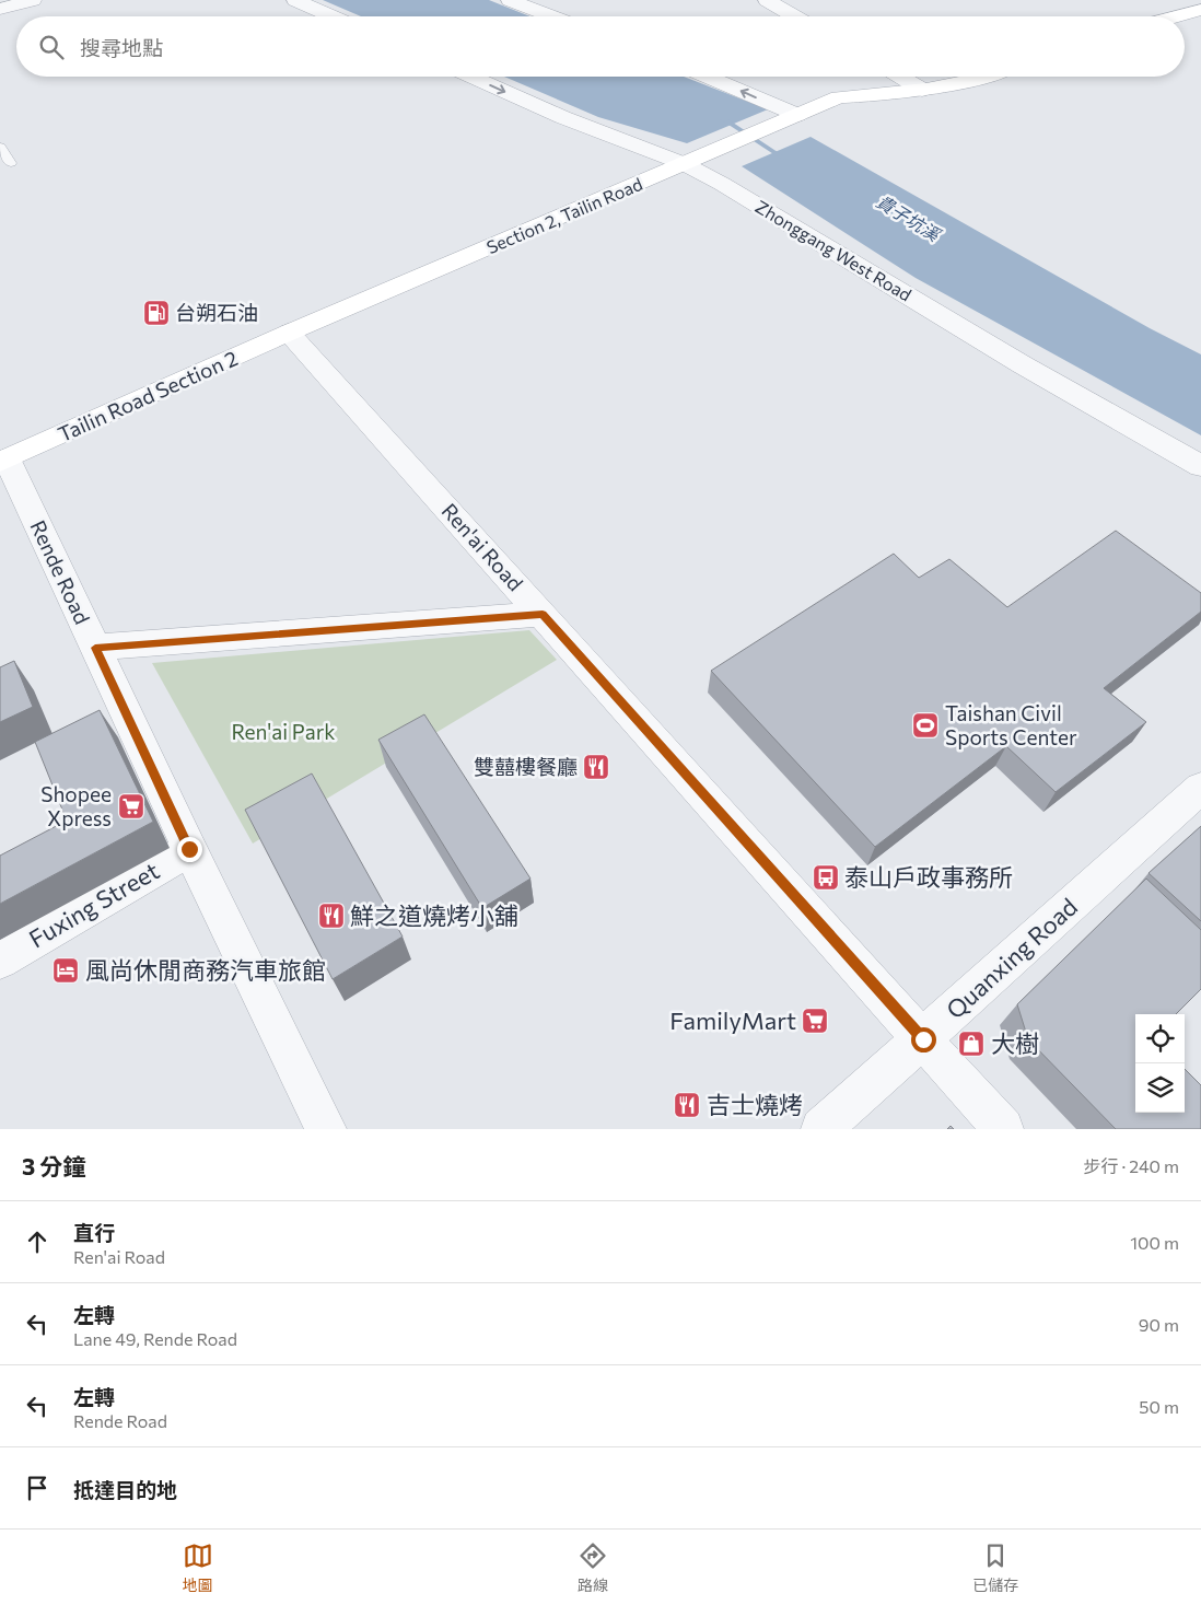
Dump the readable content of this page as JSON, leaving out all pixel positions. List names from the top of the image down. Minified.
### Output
{"streets":{"main road":["Section 2, Tailin Road","Tailin Road Section 2"],"street":["Zhonggang West Road","Ren'ai Road","Rende Road","Fuxing Street","Quanxing Road"]},"crossings":[["Section 2, Tailin Road","Zhonggang West Road"],["Section 2, Tailin Road","Tailin Road Section 2"],["Section 2, Tailin Road","Ren'ai Road"],["Tailin Road Section 2","Ren'ai Road"],["Tailin Road Section 2","Rende Road"],["Ren'ai Road","Quanxing Road"],["Rende Road","Fuxing Street"]],"water":["貴子坑溪"],"parks":["Ren'ai Park"],"places":{"fuel station":["台朔石油"],"sports":["Taishan Civil Sports Center"],"restaurant":["雙囍樓餐廳","鮮之道燒烤小舖","吉士燒烤"],"supermarket":["Shopee Xpress","FamilyMart"],"bus stop":["泰山戶政事務所"],"hotel":["風尚休閒商務汽車旅館"],"shop":["大樹"]},"page":{"search":"搜尋地點","heading":["3 分鐘","步行 · 240 m"],"list":[["直行","Ren'ai Road","100 m"],["左轉","Lane 49, Rende Road","90 m"],["左轉","Rende Road","50 m"],"抵達目的地"],"nav":["地圖","路線","已儲存"]}}
